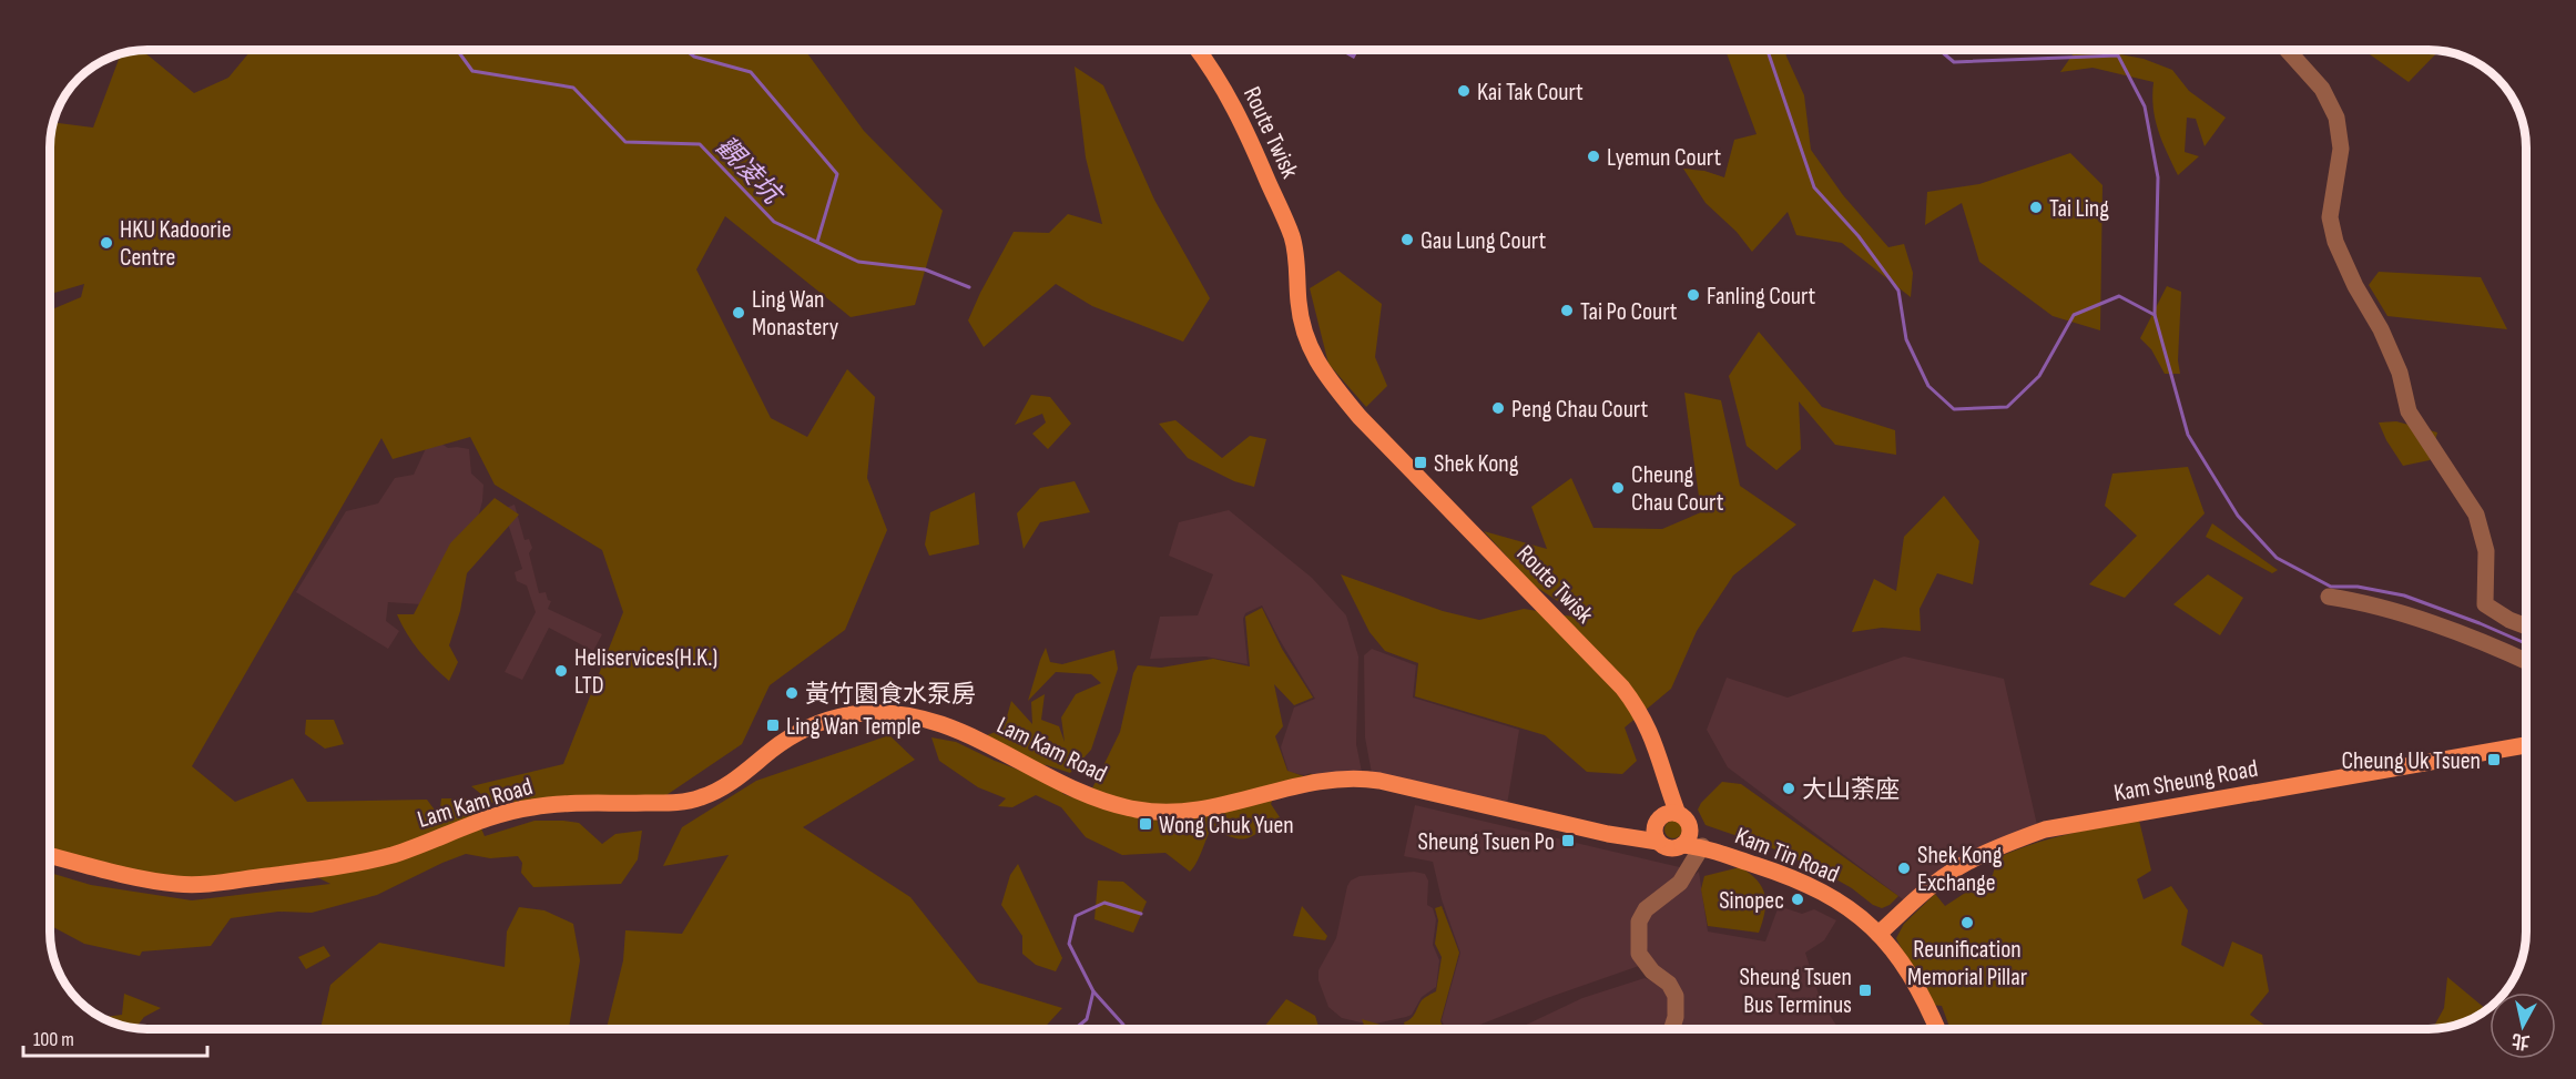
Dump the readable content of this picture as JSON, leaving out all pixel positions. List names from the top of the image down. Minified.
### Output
{"streets":{"main road":["Route Twisk","Lam Kam Road","Kam Sheung Road","Kam Tin Road"]},"crossings":[["Route Twisk","Lam Kam Road"],["Route Twisk","Kam Tin Road"],["Lam Kam Road","Kam Tin Road"],["Kam Sheung Road","Kam Tin Road"]],"water":["觀凌坑"],"places":{"other":["Kai Tak Court","Lyemun Court","Tai Ling","Gau Lung Court","HKU Kadoorie Centre","Fanling Court","Tai Po Court","Ling Wan Monastery","Peng Chau Court","Cheung Chau Court","Heliservices(H.K.) LTD","黃竹園食水泵房","大山荼座","Shek Kong Exchange","Sinopec","Reunification Memorial Pillar"],"transit":["Shek Kong","Ling Wan Temple","Cheung Uk Tsuen","Wong Chuk Yuen","Sheung Tsuen Po","Sheung Tsuen Bus Terminus"]},"scale_bar":"100 m","north":"bottom"}
